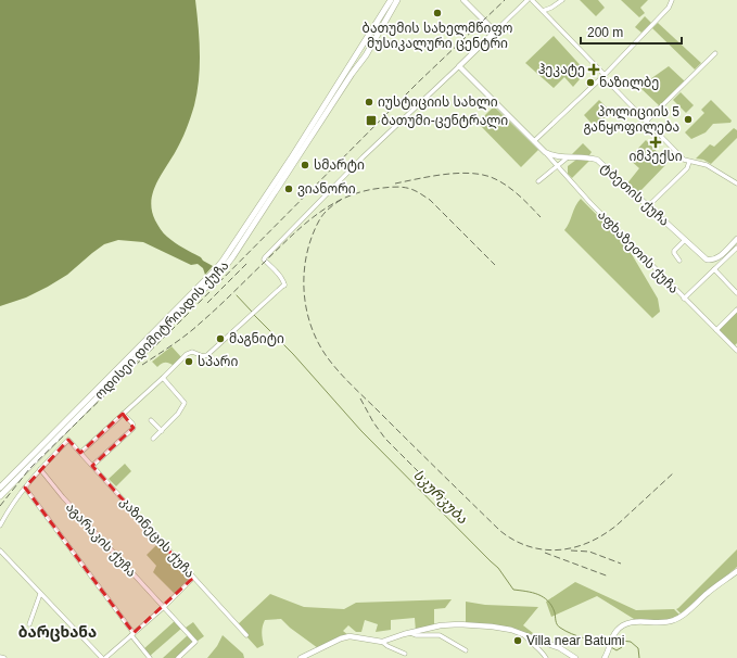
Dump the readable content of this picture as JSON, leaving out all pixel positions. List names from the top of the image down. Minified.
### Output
{"streets":{"main road":["ოდისეი დიმიტრიადის ქუჩა"],"street":["ტბეთის ქუჩა","აფხაზეთის ქუჩა","კაზინეცის ქუჩა","აგარაკის ქუჩა"]},"crossings":[["ტბეთის ქუჩა","აფხაზეთის ქუჩა"],["კაზინეცის ქუჩა","აგარაკის ქუჩა"]],"districts":["ბარცხანა"],"water":["სკურკუბა"],"places":{"other":["ბათუმის სახელმწიფო მუსიკალური ცენტრი","ნაზილბე","იუსტიციის სახლი","პოლიციის 5 განყოფილება","სმარტი","ვიანორი","მაგნიტი","სპარი","Villa near Batumi"],"health":["ჰეკატე","იმპექსი"],"transit":["ბათუმი-ცენტრალი"]},"scale_bar":"200 m"}
